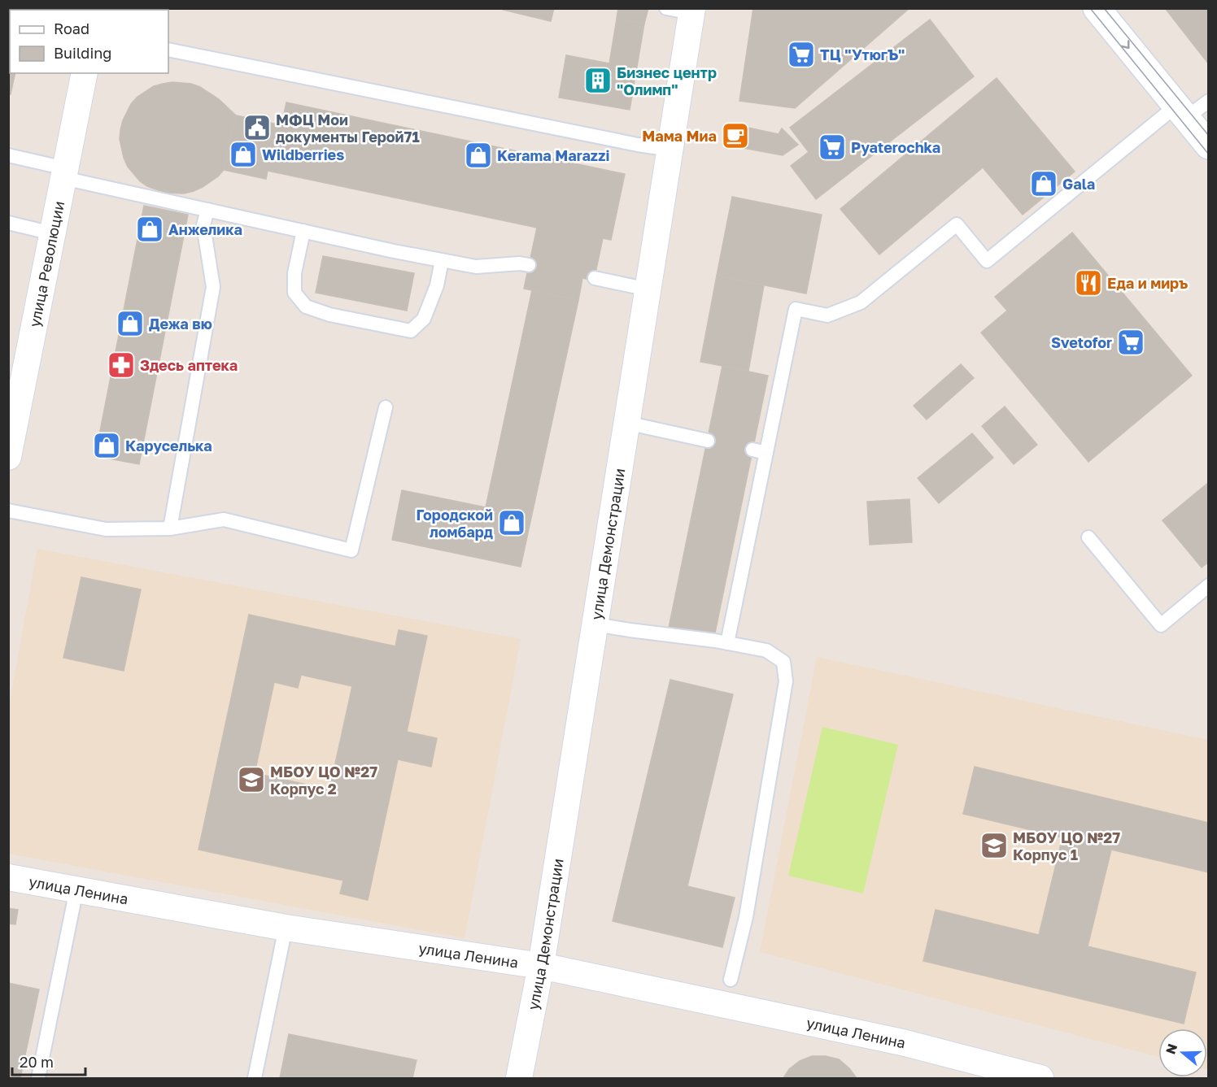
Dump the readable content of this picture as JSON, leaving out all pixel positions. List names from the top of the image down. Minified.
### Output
{"streets":{"street":["улица Революции","улица Демонстрации","улица Ленина"]},"crossings":[["улица Демонстрации","улица Ленина"]],"places":{"supermarket":["ТЦ \"УтюгЪ\"","Pyaterochka","Svetofor"],"building":["Бизнес центр \"Олимп\""],"public building":["МФЦ Мои документы Герой71"],"cafe":["Мама Миа"],"shop":["Wildberries","Kerama Marazzi","Gala","Анжелика","Дежа вю","Каруселька","Городской ломбард"],"restaurant":["Еда и миръ"],"pharmacy":["Здесь аптека"],"school or university":["МБОУ ЦО №27 Корпус 2","МБОУ ЦО №27 Корпус 1"]},"legend":["Road","Building"],"scale_bar":"20 m","north":"left"}
